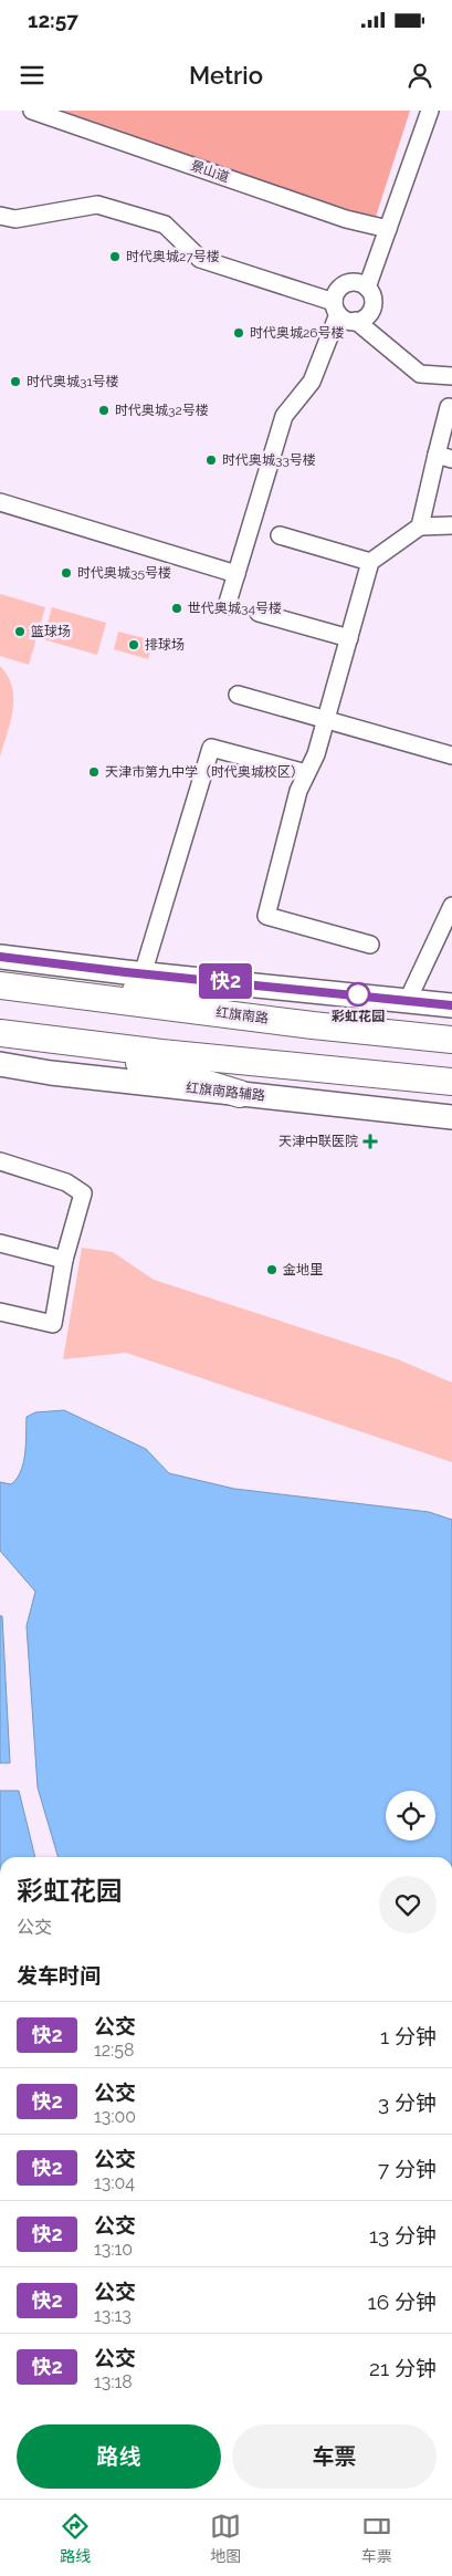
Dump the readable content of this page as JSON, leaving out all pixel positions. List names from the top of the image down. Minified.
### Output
{"streets":{"highway":["红旗南路"],"main road":["红旗南路辅路"],"street":["景山道"]},"places":{"other":["时代奥城27号楼","时代奥城26号楼","时代奥城31号楼","时代奥城32号楼","时代奥城33号楼","时代奥城35号楼","世代奥城34号楼","篮球场","排球场","天津市第九中学（时代奥城校区）","彩虹花园","金地里"],"health":["天津中联医院"]},"lines":["bus line 快2"],"page":{"status":"12:57","header":"Metrio","on_map":"快2","heading":[["彩虹花园","公交"],"发车时间"],"list":[{"mark":"快2","name":"公交","note":"12:58","value":"1 分钟"},{"mark":"快2","name":"公交","note":"13:00","value":"3 分钟"},{"mark":"快2","name":"公交","note":"13:04","value":"7 分钟"},{"mark":"快2","name":"公交","note":"13:10","value":"13 分钟"},{"mark":"快2","name":"公交","note":"13:13","value":"16 分钟"},{"mark":"快2","name":"公交","note":"13:18","value":"21 分钟"}],"buttons":["路线","车票"],"tabs":["路线","地图","车票"]}}
